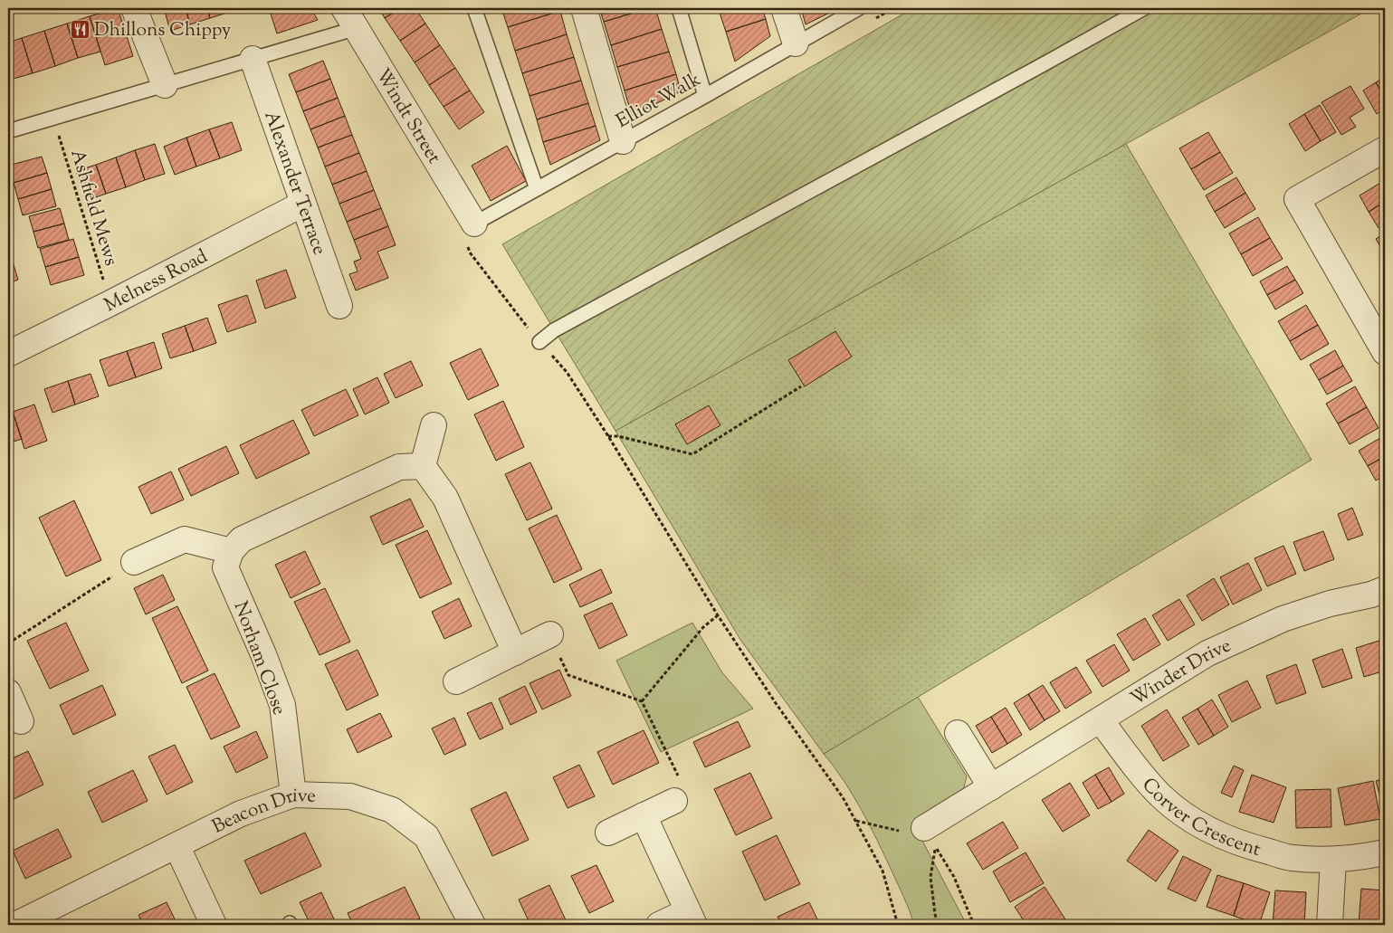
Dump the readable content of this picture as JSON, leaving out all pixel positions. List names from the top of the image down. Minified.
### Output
{"streets":{"street":["Windt Street","Alexander Terrace","Melness Road","Norham Close","Winder Drive","Corver Crescent","Beacon Drive"],"lane":["Elliot Walk"],"path":["Ashfield Mews"]},"crossings":[["Elliot Walk","Windt Street"],["Alexander Terrace","Melness Road"],["Ashfield Mews","Melness Road"],["Norham Close","Beacon Drive"],["Winder Drive","Corver Crescent"]],"places":{"restaurant":["Dhillons Chippy"]}}
